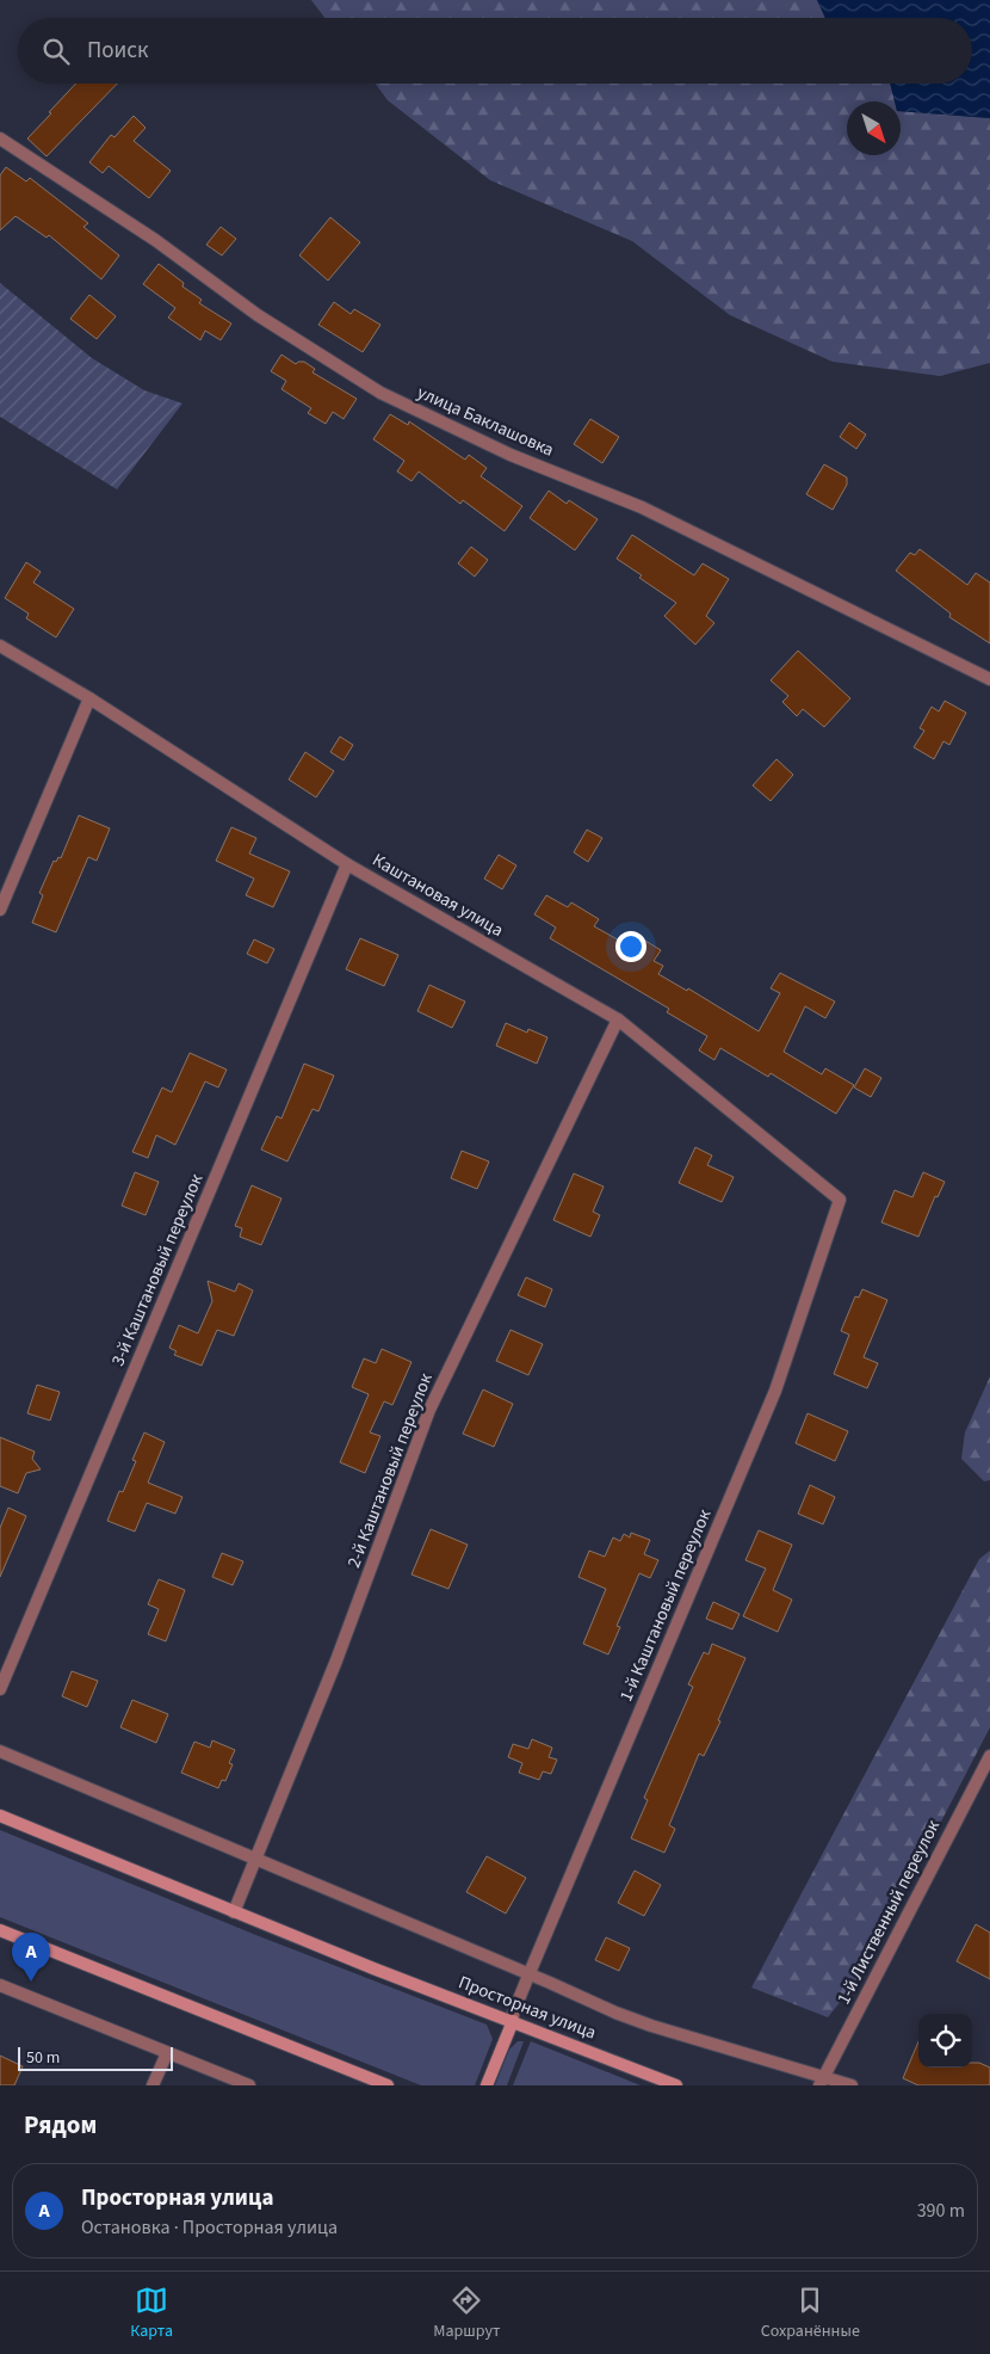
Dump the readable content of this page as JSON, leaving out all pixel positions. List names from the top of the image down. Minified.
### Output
{"streets":{"main road":["Просторная улица"],"street":["улица Баклашовка","Каштановая улица","3-й Каштановый переулок","2-й Каштановый переулок","1-й Каштановый переулок","1-й Лиственный переулок"]},"crossings":[["Каштановая улица","3-й Каштановый переулок"],["Каштановая улица","2-й Каштановый переулок"],["Каштановая улица","1-й Каштановый переулок"],["2-й Каштановый переулок","Просторная улица"],["1-й Каштановый переулок","Просторная улица"]],"scale_bar":"50 m","north":"bottom right","page":{"search":"Поиск","pins":"A","scale":"50 m","heading":"Рядом","list":[{"mark":"A","name":"Просторная улица","note":"Остановка · Просторная улица","value":"390 m"}],"nav":["Карта","Маршрут","Сохранённые"]}}
